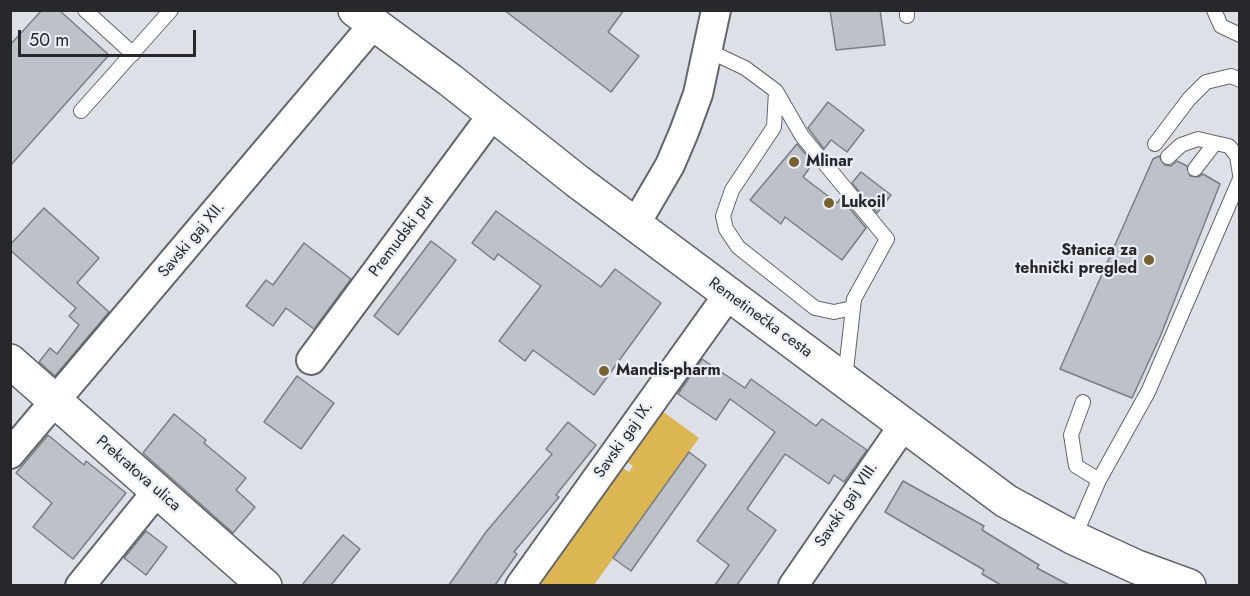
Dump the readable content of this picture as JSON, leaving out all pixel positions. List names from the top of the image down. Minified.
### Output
{"streets":{"main road":["Remetinečka cesta","Prekratova ulica"],"street":["Premudski put","Savski gaj XII.","Savski gaj IX.","Savski gaj VIII."]},"crossings":[["Premudski put","Remetinečka cesta"],["Savski gaj XII.","Remetinečka cesta"],["Savski gaj XII.","Prekratova ulica"],["Remetinečka cesta","Savski gaj IX."],["Remetinečka cesta","Savski gaj VIII."]],"places":["Mlinar","Lukoil","Stanica za tehnički pregled","Mandis-pharm"],"scale_bar":"50 m"}
